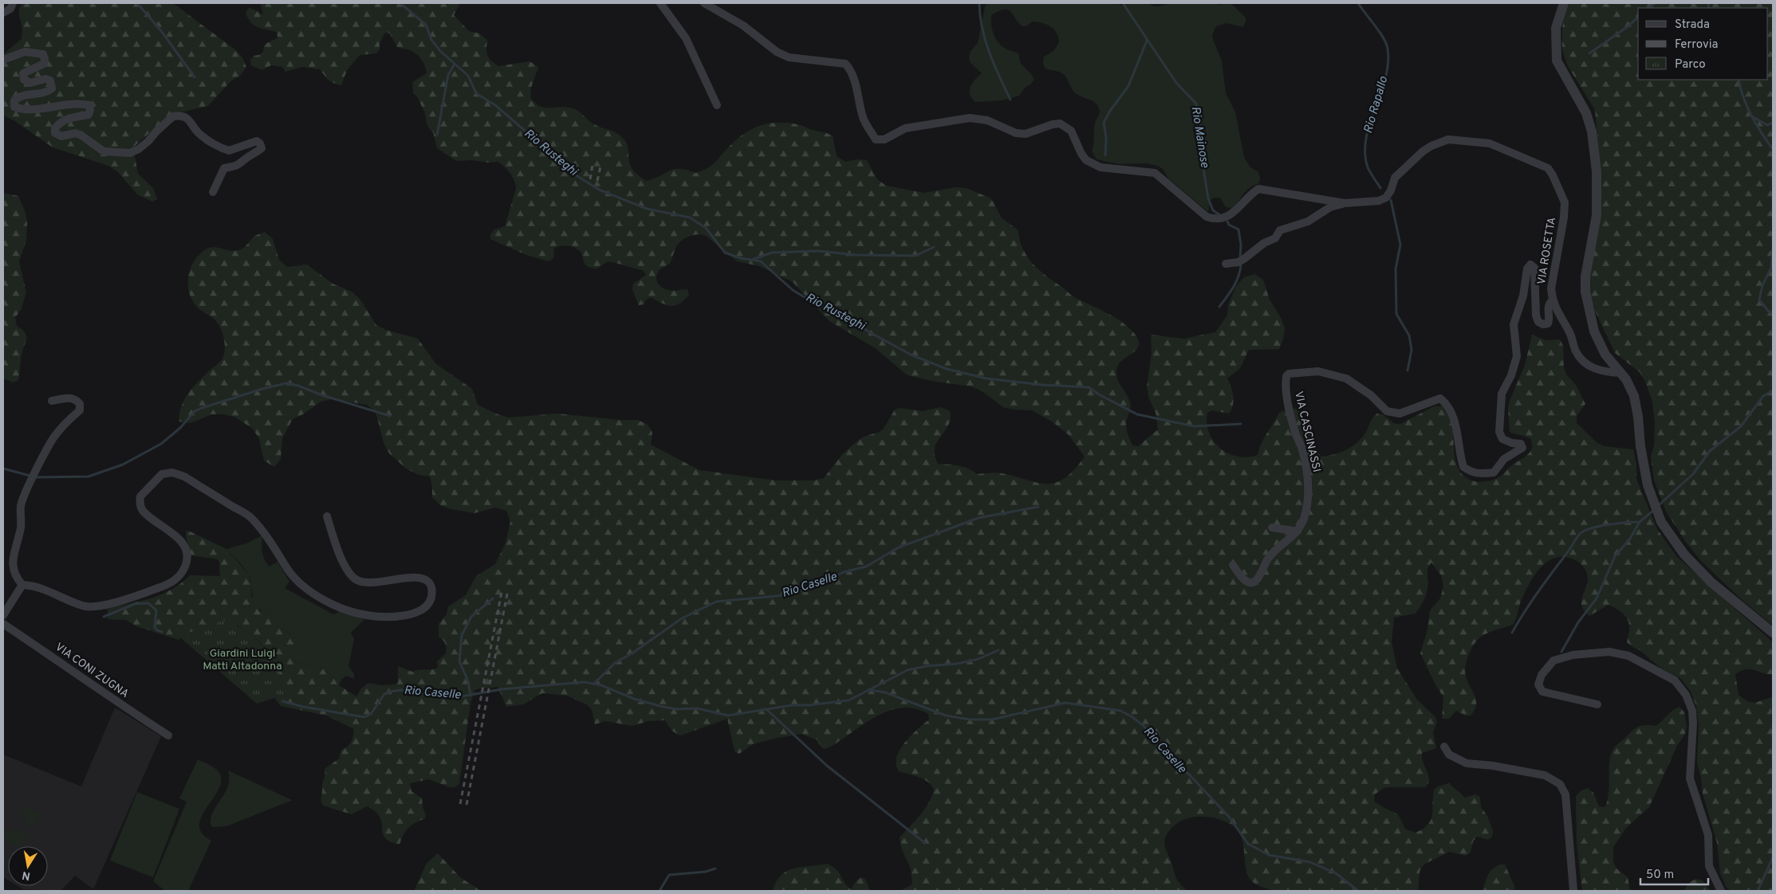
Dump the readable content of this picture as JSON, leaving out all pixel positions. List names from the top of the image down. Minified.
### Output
{"streets":{"street":["VIA ROSETTA","VIA CASCINASSI","VIA CONI ZUGNA"]},"crossings":[["VIA ROSETTA","VIA CASCINASSI"]],"water":["Rio Rapallo","Rio Mainose","Rio Rusteghi","Rio Caselle"],"parks":["Giardini Luigi Matti Altadonna"],"legend":["Strada","Ferrovia","Parco"],"scale_bar":"50 m","north":"bottom"}
